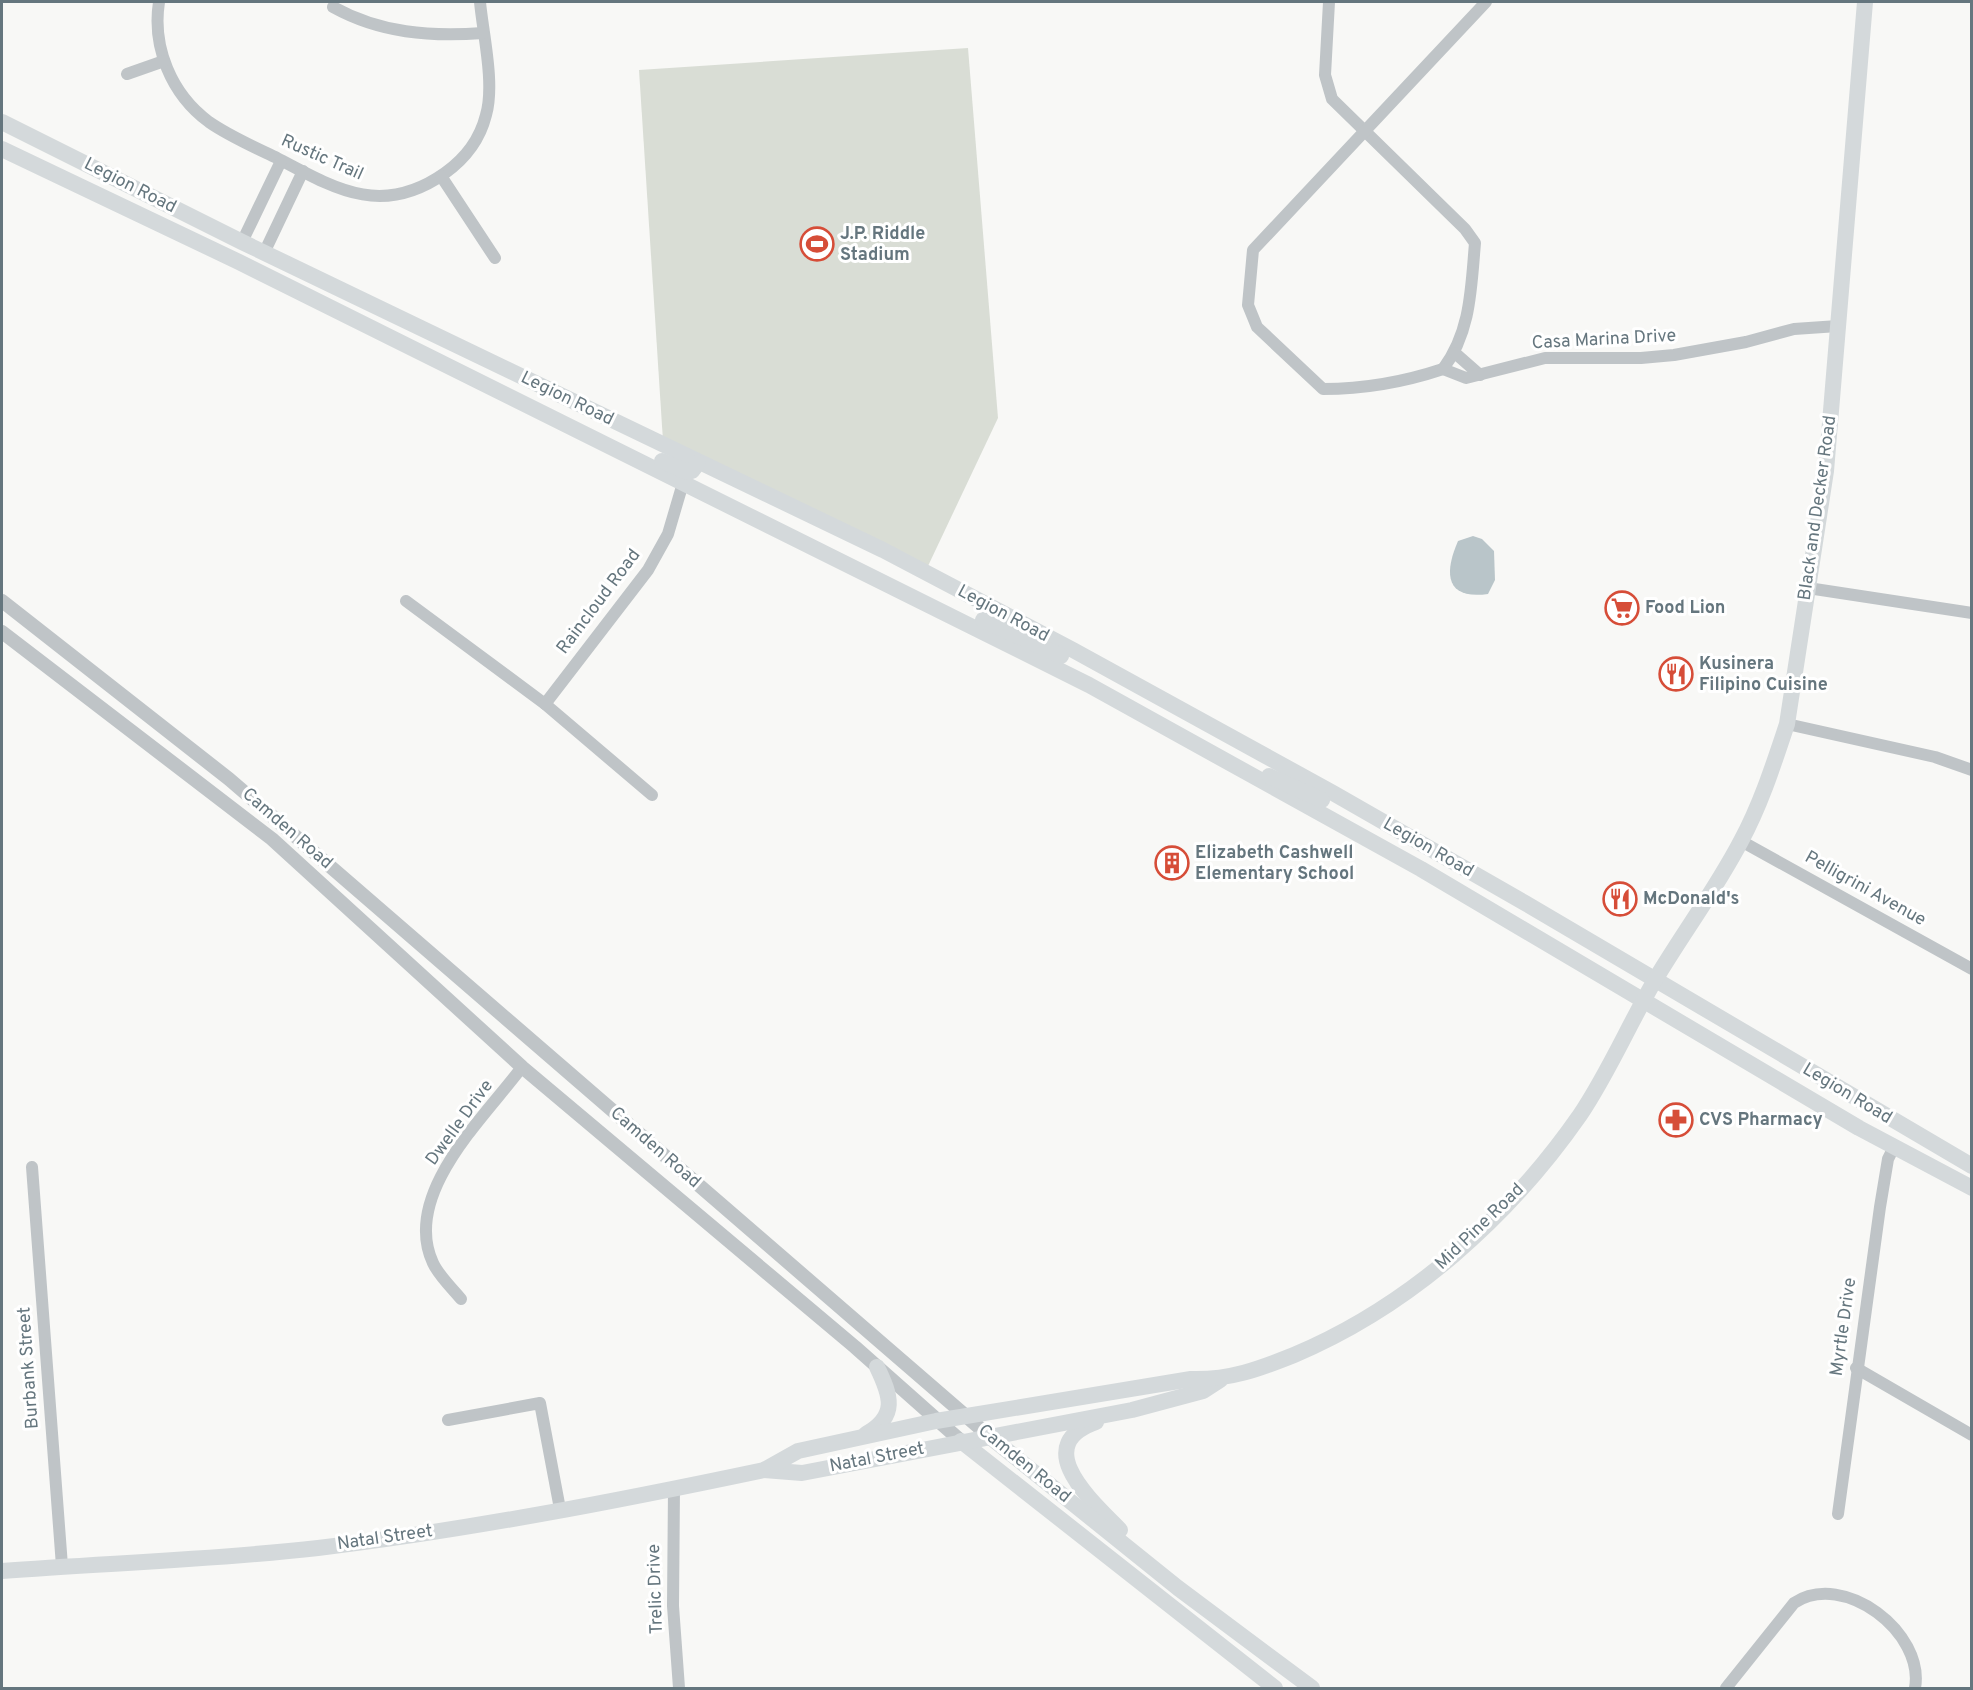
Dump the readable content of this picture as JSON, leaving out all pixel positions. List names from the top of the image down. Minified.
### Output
{"streets":{"main road":["Legion Road","Black and Decker Road","Camden Road","Mid Pine Road","Natal Street"],"street":["Rustic Trail","Casa Marina Drive","Raincloud Road","Pelligrini Avenue","Dwelle Drive","Myrtle Drive","Burbank Street","Trelic Drive"]},"crossings":[["Legion Road","Black and Decker Road"],["Legion Road","Raincloud Road"],["Legion Road","Mid Pine Road"],["Legion Road","Myrtle Drive"],["Casa Marina Drive","Black and Decker Road"],["Black and Decker Road","Pelligrini Avenue"],["Black and Decker Road","Mid Pine Road"],["Camden Road","Dwelle Drive"],["Camden Road","Mid Pine Road"],["Camden Road","Natal Street"],["Mid Pine Road","Natal Street"],["Burbank Street","Natal Street"],["Natal Street","Trelic Drive"]],"places":{"sports":["J.P. Riddle Stadium"],"supermarket":["Food Lion"],"restaurant":["Kusinera Filipino Cuisine","McDonald's"],"building":["Elizabeth Cashwell Elementary School"],"pharmacy":["CVS Pharmacy"]}}
